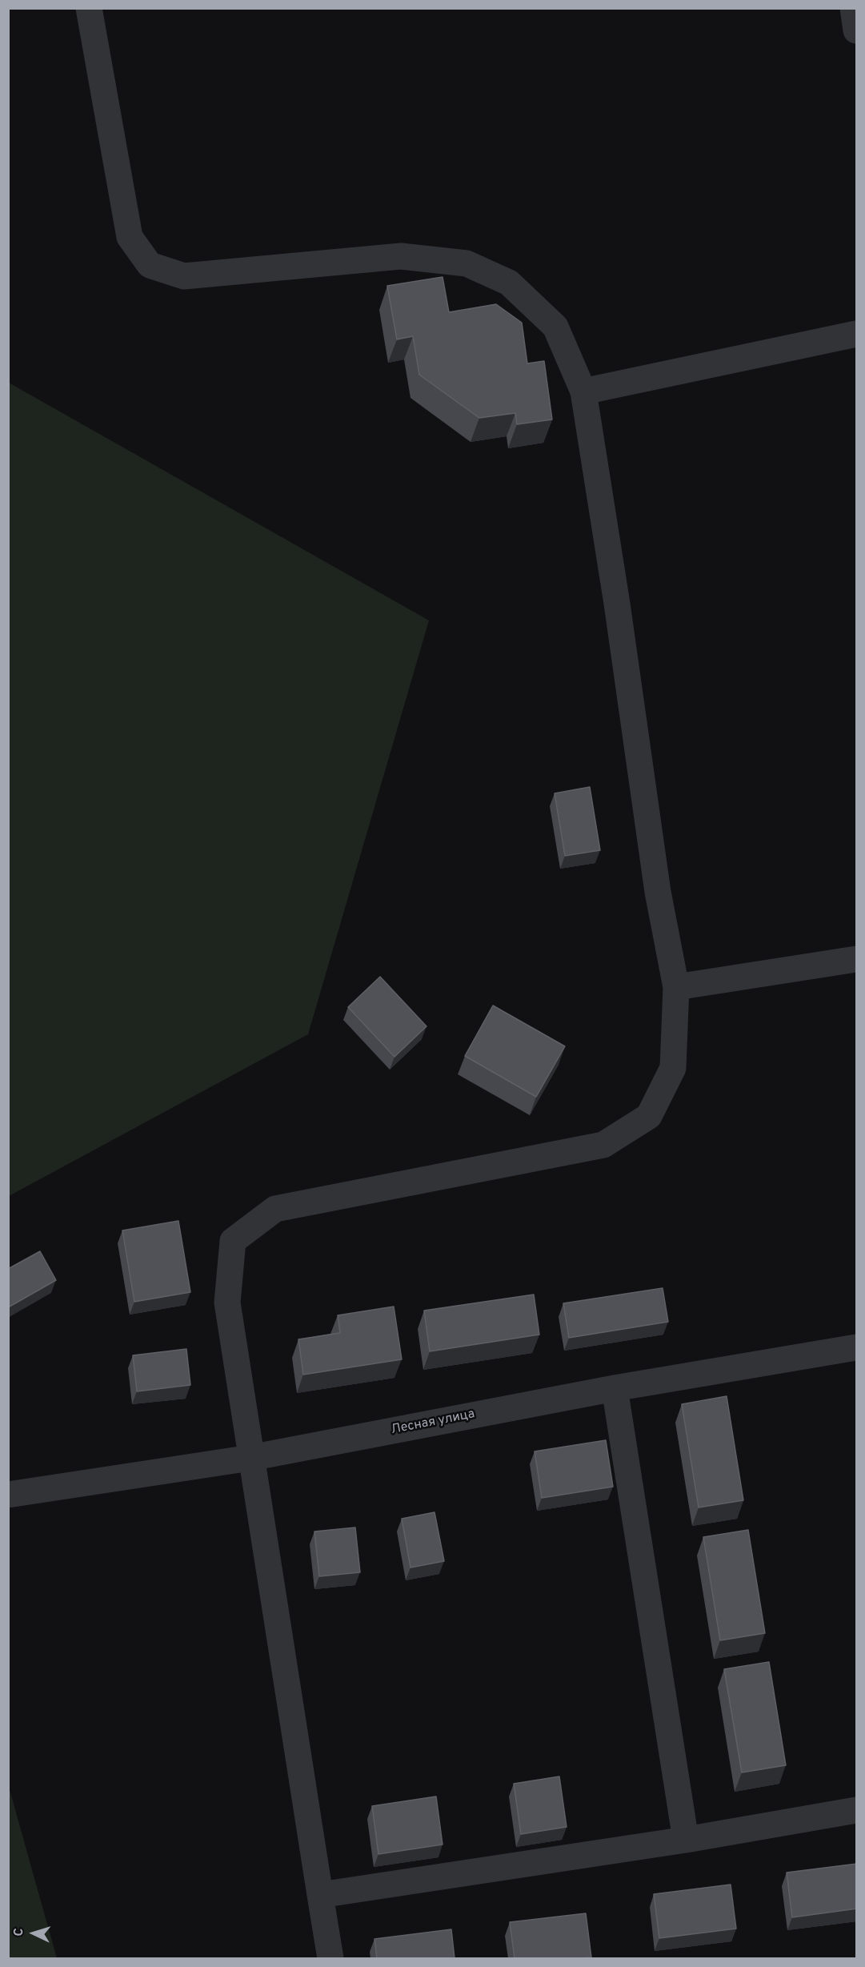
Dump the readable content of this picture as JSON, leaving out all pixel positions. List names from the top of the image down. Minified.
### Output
{"streets":{"street":["Лесная улица"]},"north":"left"}
